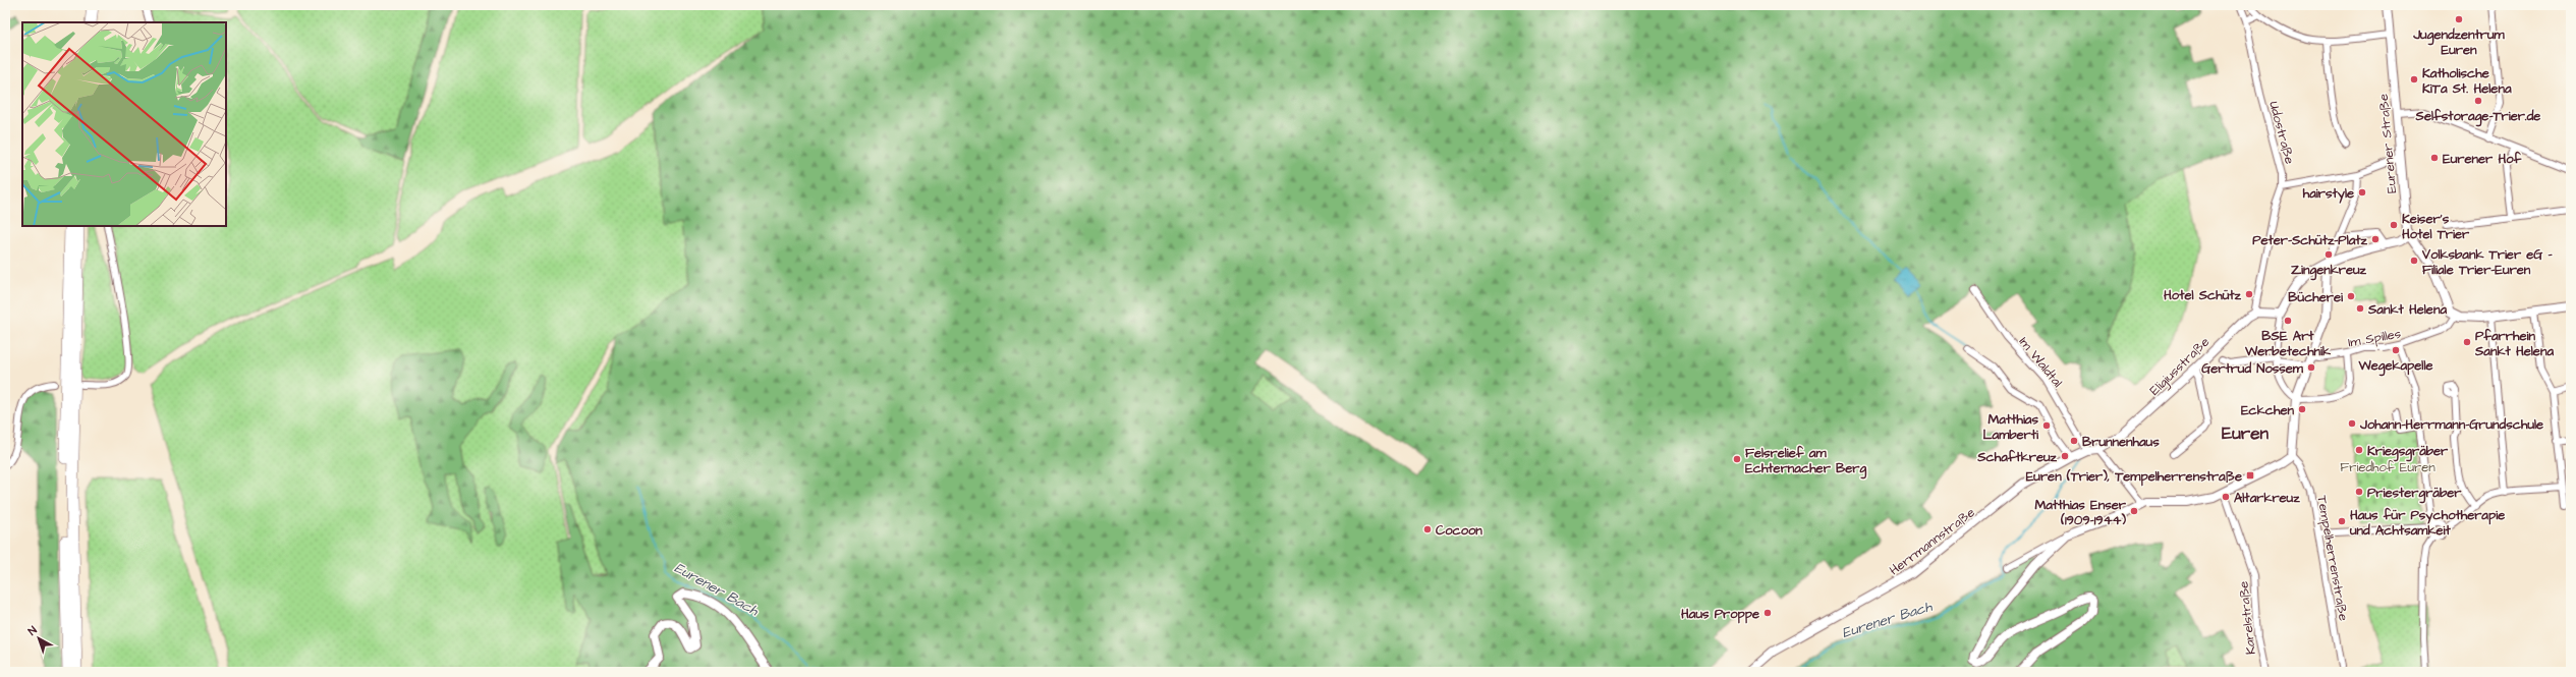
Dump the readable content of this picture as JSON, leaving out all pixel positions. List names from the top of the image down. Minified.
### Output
{"streets":{"street":["Udostraße","Eurener Straße","Im Spilles","Im Waldtal","Eligiusstraße","Herrmannstraße","Tempelherrenstraße","Karelstraße"]},"crossings":[["Udostraße","Eligiusstraße"],["Eurener Straße","Im Spilles"],["Im Waldtal","Herrmannstraße"],["Eligiusstraße","Herrmannstraße"]],"districts":["Euren"],"water":["Eurener Bach"],"parks":["Friedhof Euren"],"places":{"other":["Jugendzentrum Euren","Katholische KiTa St. Helena","Selfstorage-Trier.de","Eurener Hof","hairstyle","Keiser's Hotel Trier","Peter-Schütz-Platz","Zingenkreuz","Volksbank Trier eG - Filiale Trier-Euren","Hotel Schütz","Bücherei","Sankt Helena","BSE Art Werbetechnik","Pfarrhein Sankt Helena","Wegekapelle","Gertrud Nossem","Eckchen","Johann-Herrmann-Grundschule","Matthias Lamberti","Brunnenhaus","Kriegsgräber","Schaftkreuz","Felsrelief am Echternacher Berg","Priestergräber","Altarkreuz","Matthias Enser (1909-1944)","Haus für Psychotherapie und Achtsamkeit","Cocoon","Haus Proppe"],"transit":["Euren (Trier), Tempelherrenstraße"]},"north":"top left"}
